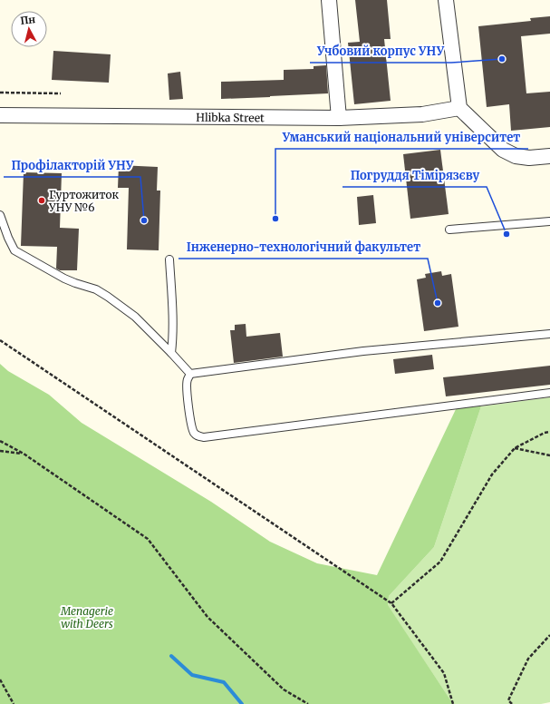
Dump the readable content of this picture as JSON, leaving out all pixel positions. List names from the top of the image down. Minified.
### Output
{"streets":{"street":["Hlibka Street"]},"parks":["Menagerie with Deers"],"places":["Учбовий корпус УНУ","Гуртожиток УНУ №6","Уманський національний університет","Профілакторій УНУ","Погруддя Тімірязєву","Інженерно-технологічний факультет"],"north":"top"}
